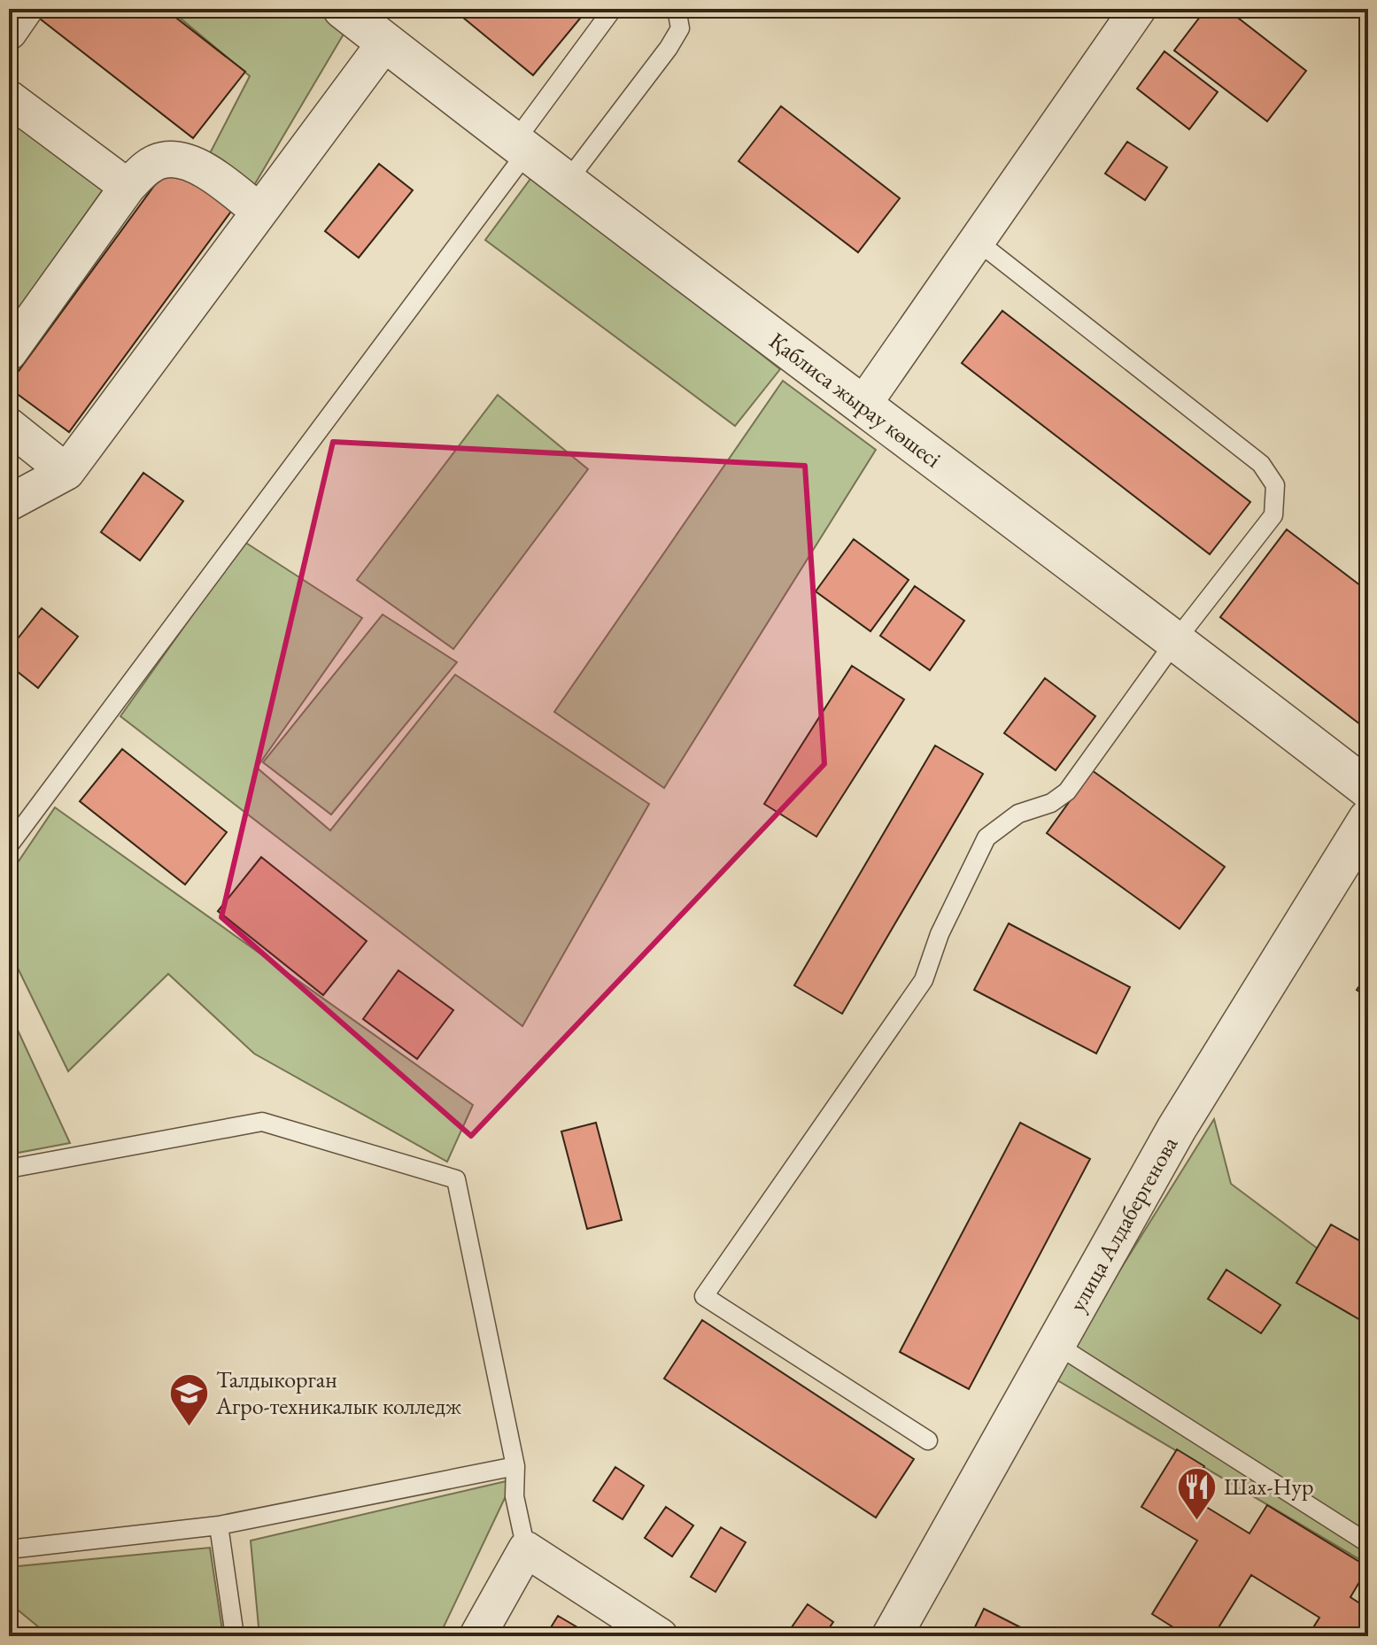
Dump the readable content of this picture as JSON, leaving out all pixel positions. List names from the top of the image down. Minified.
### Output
{"streets":{"street":["Қаблиса жырау көшесі","улица Алдабергенова"]},"places":{"school or university":["Талдыкорган Агро-техникалык колледж"],"restaurant":["Шах-Нур"]}}
